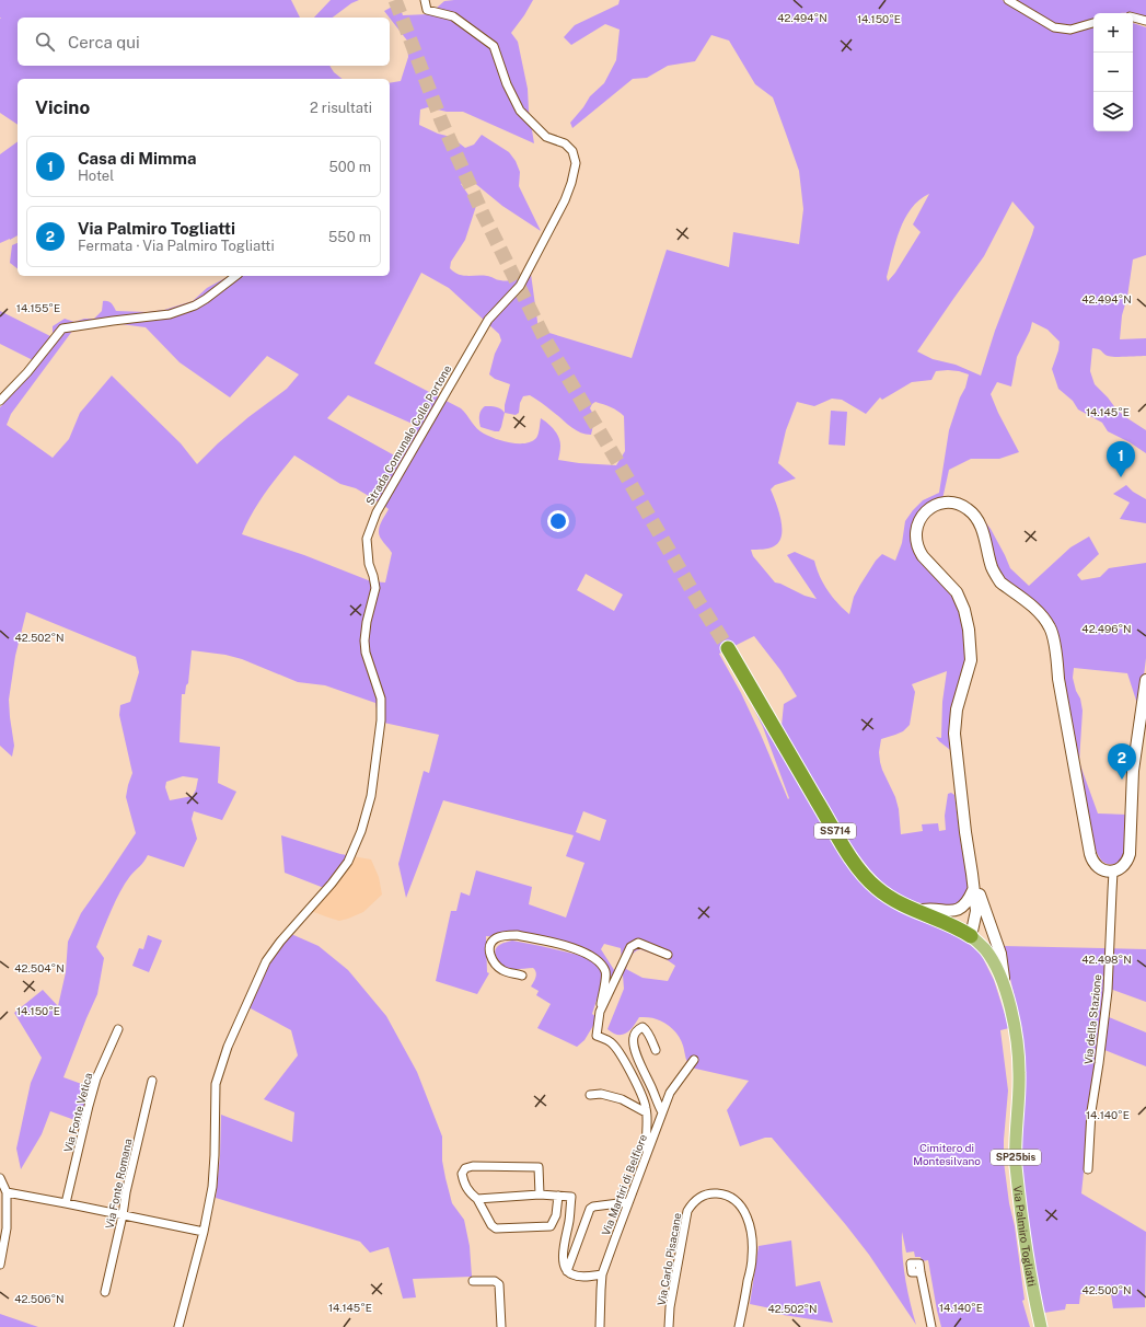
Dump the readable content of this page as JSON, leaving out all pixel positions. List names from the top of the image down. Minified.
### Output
{"streets":{"highway":["SS714"],"main road":["SP25bis","Via Palmiro Togliatti"],"street":["Strada Comunale Colle Portone","Via della Stazione","Via Fonte Vetica","Via Fonte Romana","Via Martiri di Belfiore","Via Carlo Pisacane"]},"crossings":[["SS714","Via Palmiro Togliatti"],["Via della Stazione","Via Palmiro Togliatti"]],"parks":["Cimitero di Montesilvano"],"page":{"map_buttons":["+","−"],"search":"Cerca qui","heading":["Vicino","2 risultati"],"list":[{"mark":"1","name":"Casa di Mimma","note":"Hotel","value":"500 m"},{"mark":"2","name":"Via Palmiro Togliatti","note":"Fermata · Via Palmiro Togliatti","value":"550 m"}],"pins":["1","2"]},"coordinates":["42.494°N","14.150°E","14.155°E","14.145°E","42.496°N","42.502°N","42.498°N","42.504°N","14.140°E","42.500°N","42.506°N"]}
